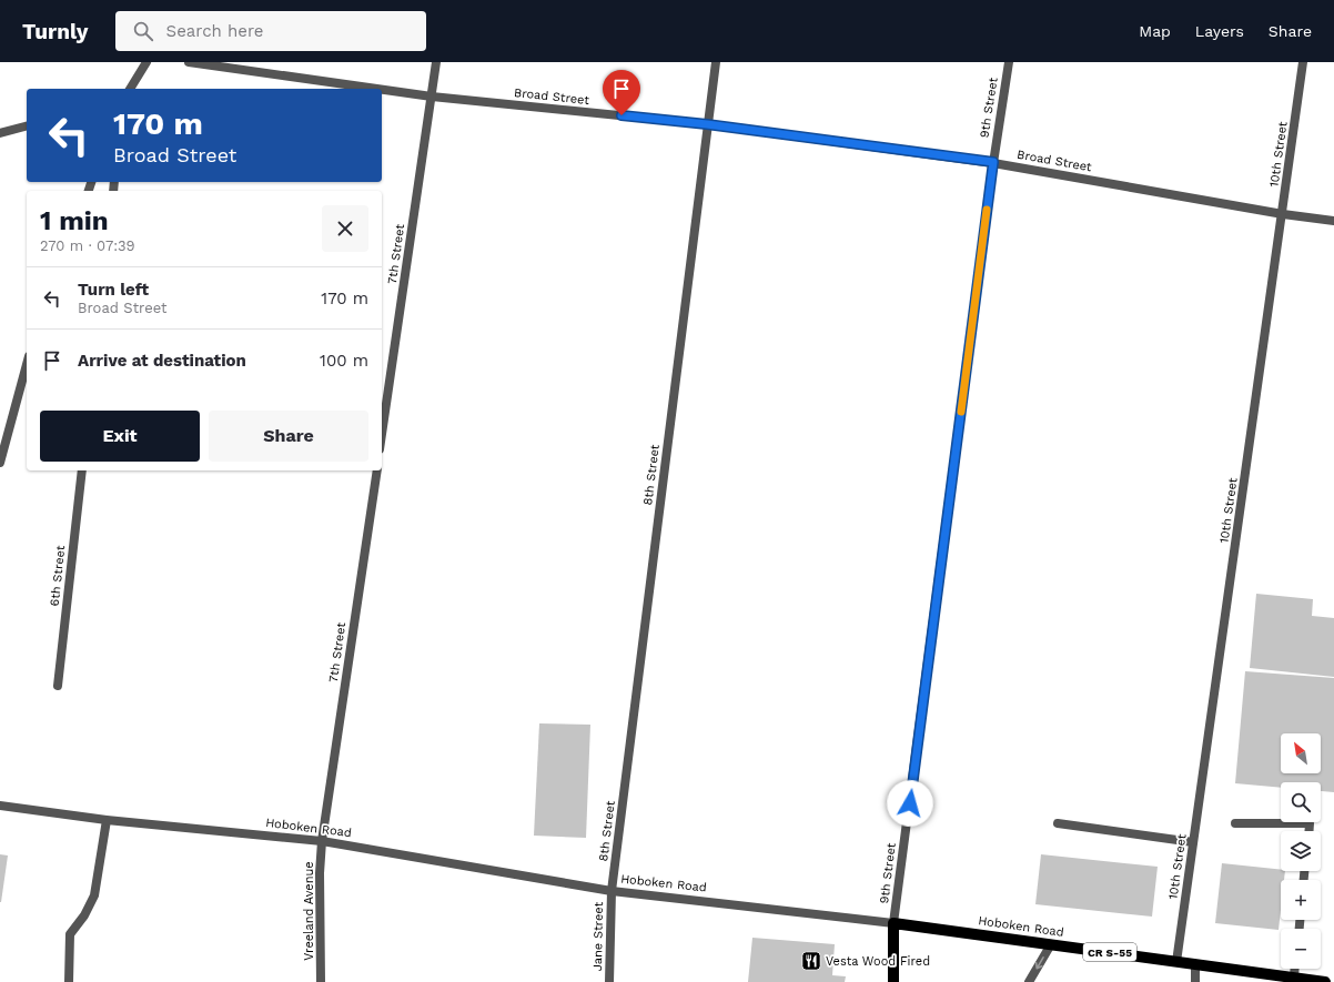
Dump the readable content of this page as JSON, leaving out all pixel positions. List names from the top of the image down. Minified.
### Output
{"streets":{"main road":["Hoboken Road","CR S-55"],"street":["Broad Street","9th Street","10th Street","7th Street","8th Street","6th Street","Vreeland Avenue","Jane Street"]},"crossings":[["Broad Street","9th Street"],["Broad Street","10th Street"],["Broad Street","7th Street"],["Broad Street","8th Street"],["9th Street","Hoboken Road"],["10th Street","Hoboken Road"],["7th Street","Hoboken Road"],["7th Street","Vreeland Avenue"],["8th Street","Hoboken Road"],["8th Street","Jane Street"],["Hoboken Road","Vreeland Avenue"],["Hoboken Road","Jane Street"]],"places":{"restaurant":["Vesta Wood Fired"]},"north":"top left","page":{"header":"Turnly","search":"Search here","nav":["Map","Layers","Share"],"turn":["170 m","Broad Street"],"heading":["1 min","270 m · 07:39"],"list":[{"name":"Turn left","note":"Broad Street","value":"170 m"},{"name":"Arrive at destination","value":"100 m"}],"buttons":["Exit","Share"],"map_buttons":["+","−"]}}
